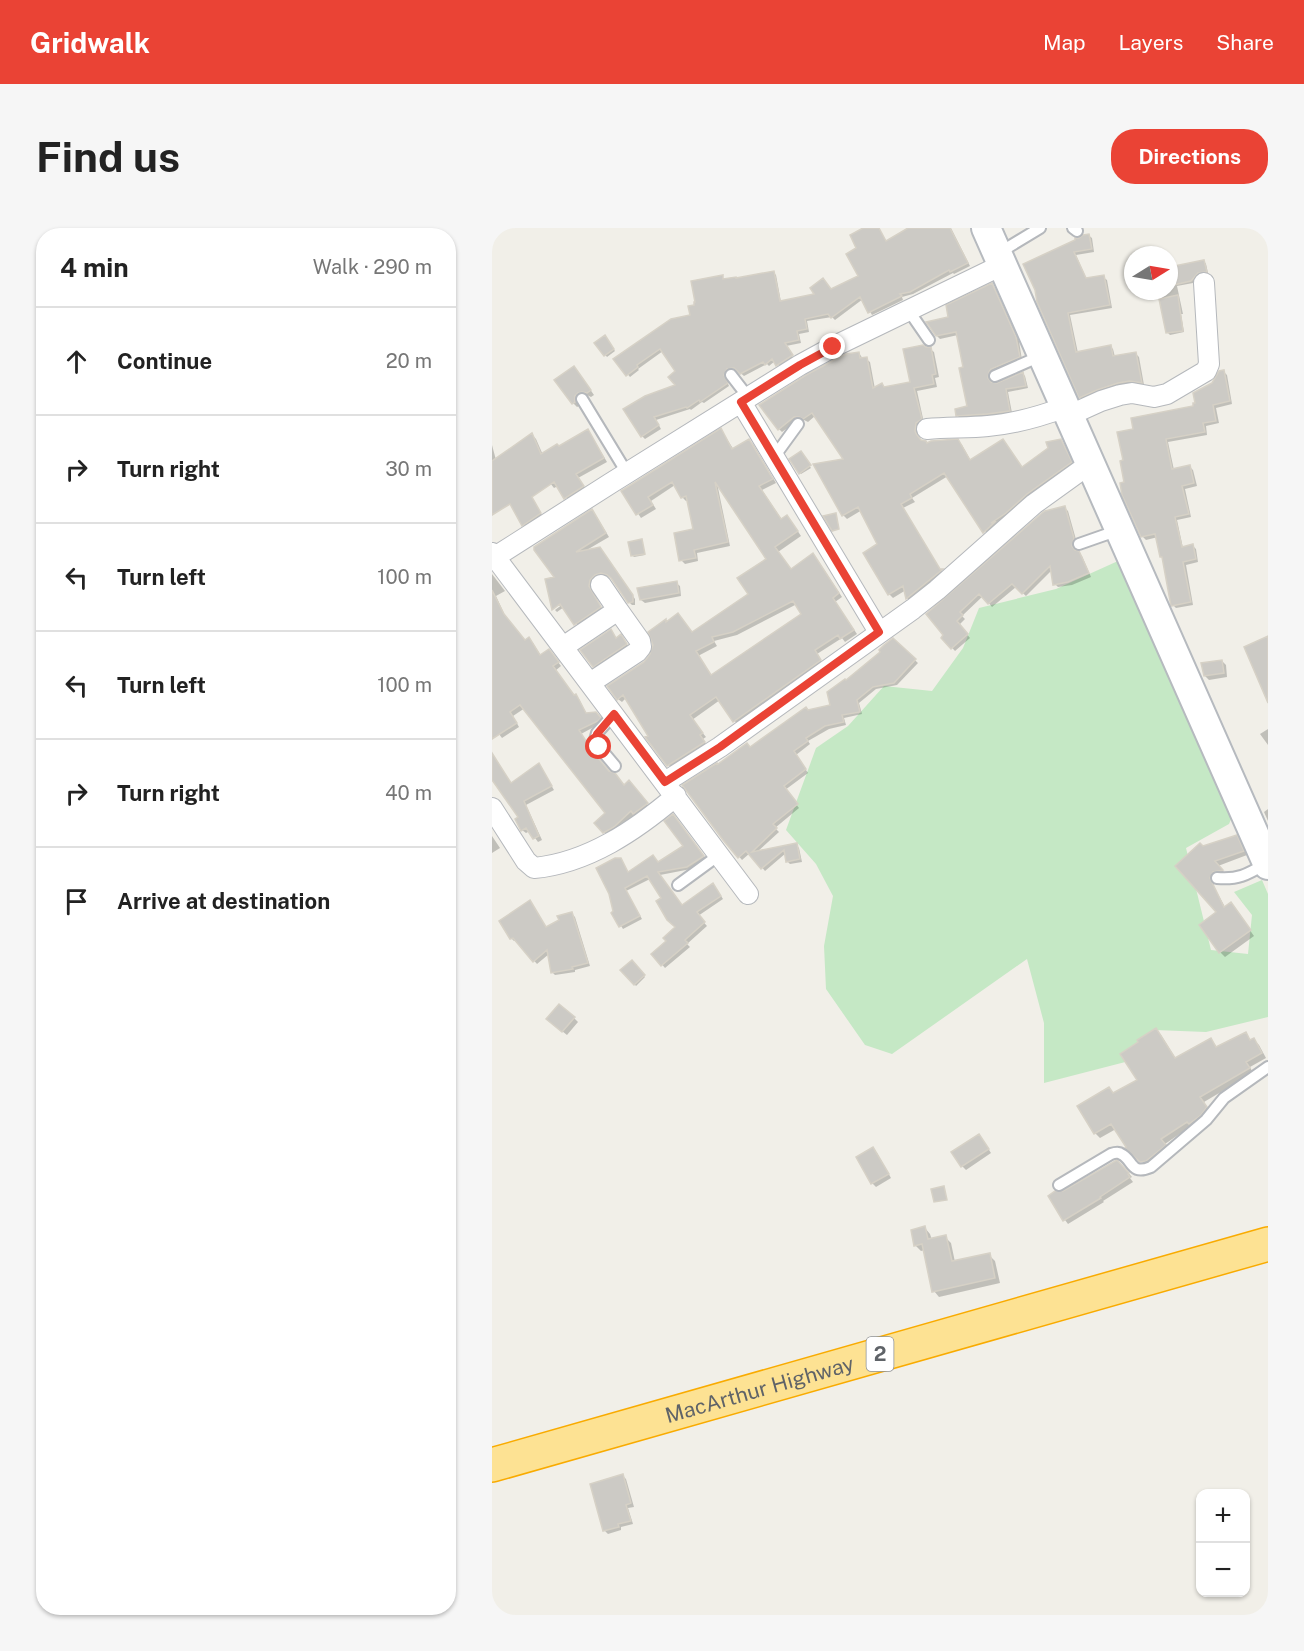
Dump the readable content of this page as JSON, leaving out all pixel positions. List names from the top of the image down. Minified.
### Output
{"streets":{"highway":["2","MacArthur Highway"]},"north":"right","page":{"header":"Gridwalk","nav":["Map","Layers","Share"],"buttons":"Directions","title":"Find us","heading":["4 min","Walk · 290 m"],"list":[["Continue","20 m"],["Turn right","30 m"],["Turn left","100 m"],["Turn left","100 m"],["Turn right","40 m"],"Arrive at destination"],"map_buttons":["+","−"]}}
